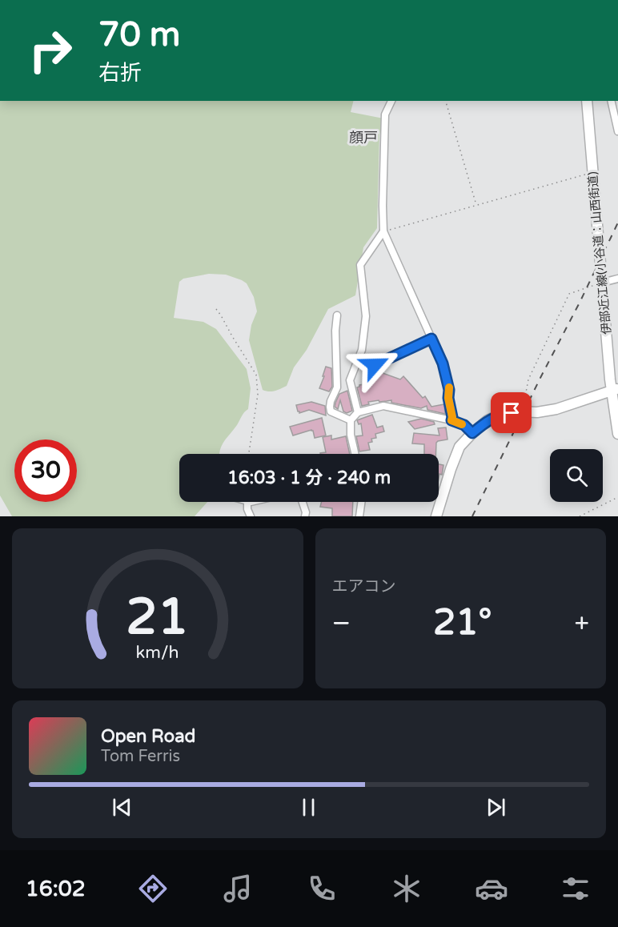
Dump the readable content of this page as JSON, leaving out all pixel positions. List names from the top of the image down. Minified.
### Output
{"streets":{"main road":["伊部近江線(小谷道：山西街道)"]},"districts":["顔戸"],"page":{"turn":["70 m","右折"],"limit":"30","trip":"16:03 · 1 分 · 240 m","tile":"エアコン","heat":["−","21°","+"],"song":["Open Road","Tom Ferris"],"tabs":"16:02","gauge":["21","km/h"]}}
